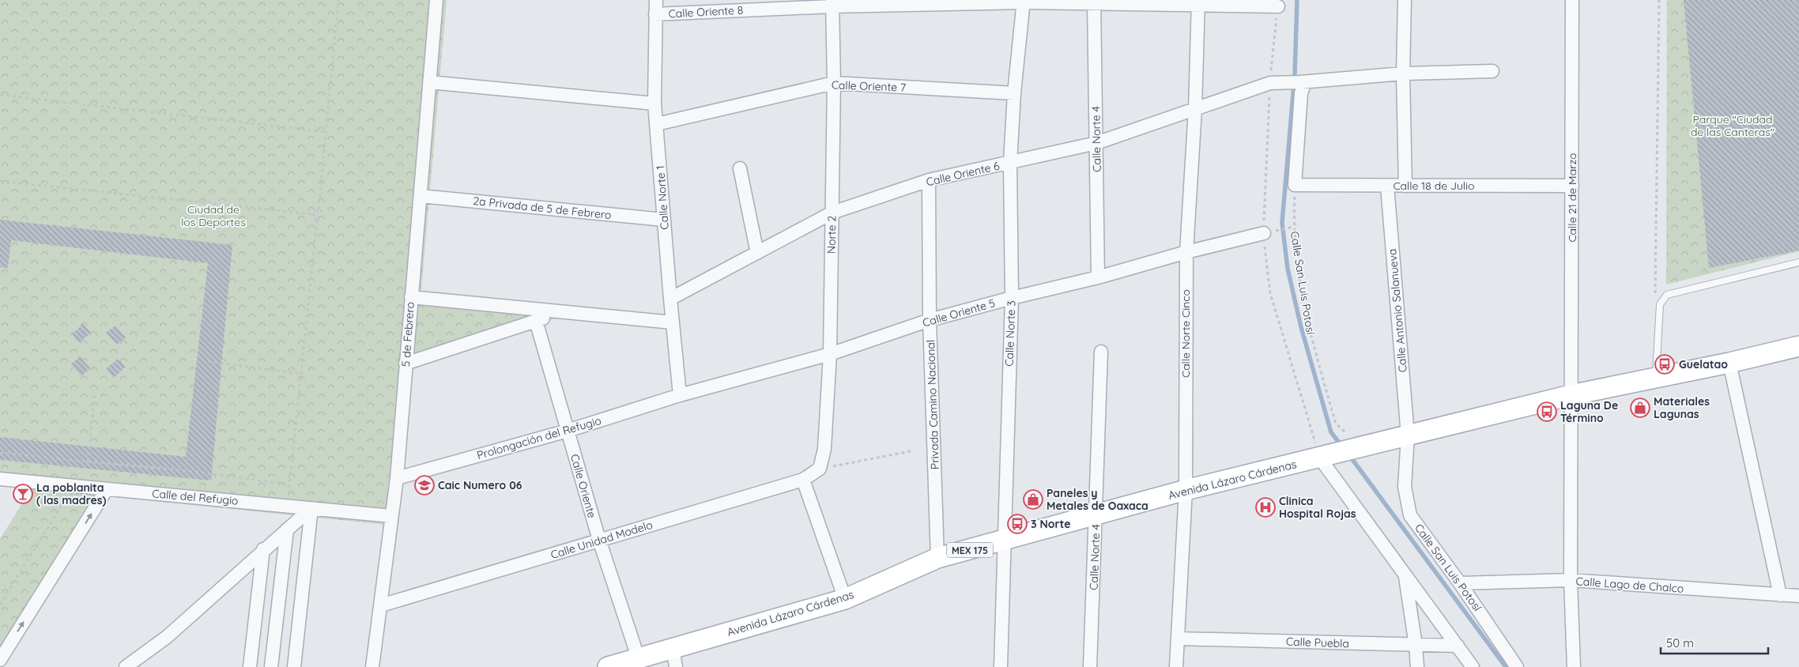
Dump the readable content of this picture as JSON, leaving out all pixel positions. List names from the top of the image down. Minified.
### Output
{"streets":{"main road":["Avenida Lázaro Cárdenas","MEX 175"],"street":["Calle Oriente 8","Calle Oriente 7","Calle Norte 4","Calle Oriente 6","Calle 18 de Julio","Calle Norte 1","Calle 21 de Marzo","2a Privada de 5 de Febrero","Norte 2","Calle San Luis Potosí","Calle Antonio Salanueva","Calle Oriente 5","Calle Norte 3","Calle Norte Cinco","5 de Febrero","Privada Camino Nacional","Prolongación del Refugio","Calle Oriente","Calle del Refugio","Calle Unidad Modelo","Calle Lago de Chalco","Calle Puebla"]},"crossings":[["Calle Oriente 8","Calle Norte 4"],["Calle Oriente 8","Calle Norte 1"],["Calle Oriente 8","Norte 2"],["Calle Oriente 8","Calle Norte 3"],["Calle Oriente 8","Calle Norte Cinco"],["Calle Oriente 7","Calle Norte 1"],["Calle Oriente 7","Norte 2"],["Calle Oriente 7","Calle Norte 3"],["Calle Norte 4","Calle Oriente 6"],["Calle Norte 4","Calle Oriente 5"],["Calle Norte 4","Avenida Lázaro Cárdenas"],["Calle Oriente 6","Calle Norte 1"],["Calle Oriente 6","Norte 2"],["Calle Oriente 6","Calle Norte 3"],["Calle Oriente 6","Calle Norte Cinco"],["Calle Oriente 6","Privada Camino Nacional"],["Calle 18 de Julio","Calle 21 de Marzo"],["Calle 18 de Julio","Calle San Luis Potosí"],["Calle 18 de Julio","Calle Antonio Salanueva"],["Calle Norte 1","2a Privada de 5 de Febrero"],["Calle Norte 1","Calle Oriente 5"],["Calle Norte 1","Prolongación del Refugio"],["Calle 21 de Marzo","Avenida Lázaro Cárdenas"],["Calle 21 de Marzo","Calle Lago de Chalco"],["2a Privada de 5 de Febrero","5 de Febrero"],["Norte 2","Calle Oriente 5"],["Norte 2","Calle Unidad Modelo"],["Calle San Luis Potosí","Calle Antonio Salanueva"],["Calle San Luis Potosí","Avenida Lázaro Cárdenas"],["Calle San Luis Potosí","Calle Lago de Chalco"],["Calle Antonio Salanueva","Avenida Lázaro Cárdenas"],["Calle Oriente 5","Calle Norte 3"],["Calle Oriente 5","Calle Norte Cinco"],["Calle Oriente 5","Privada Camino Nacional"],["Calle Oriente 5","Prolongación del Refugio"],["Calle Norte 3","Avenida Lázaro Cárdenas"],["Calle Norte Cinco","Avenida Lázaro Cárdenas"],["Calle Norte Cinco","Calle Puebla"],["5 de Febrero","Prolongación del Refugio"],["5 de Febrero","Calle del Refugio"],["5 de Febrero","Calle Unidad Modelo"],["Privada Camino Nacional","Avenida Lázaro Cárdenas"],["Prolongación del Refugio","Calle Oriente"],["Calle Oriente","Calle Unidad Modelo"]],"parks":["Parque \"Ciudad de las Canteras\"","Ciudad de los Deportes"],"places":{"bus stop":["Guelatao","Laguna De Término","3 Norte"],"shop":["Materiales Lagunas","Paneles y Metales de Oaxaca"],"school or university":["Caic Numero 06"],"bar":["La poblanita ( las madres)"],"hospital":["Clinica Hospital Rojas"]},"scale_bar":"50 m"}
